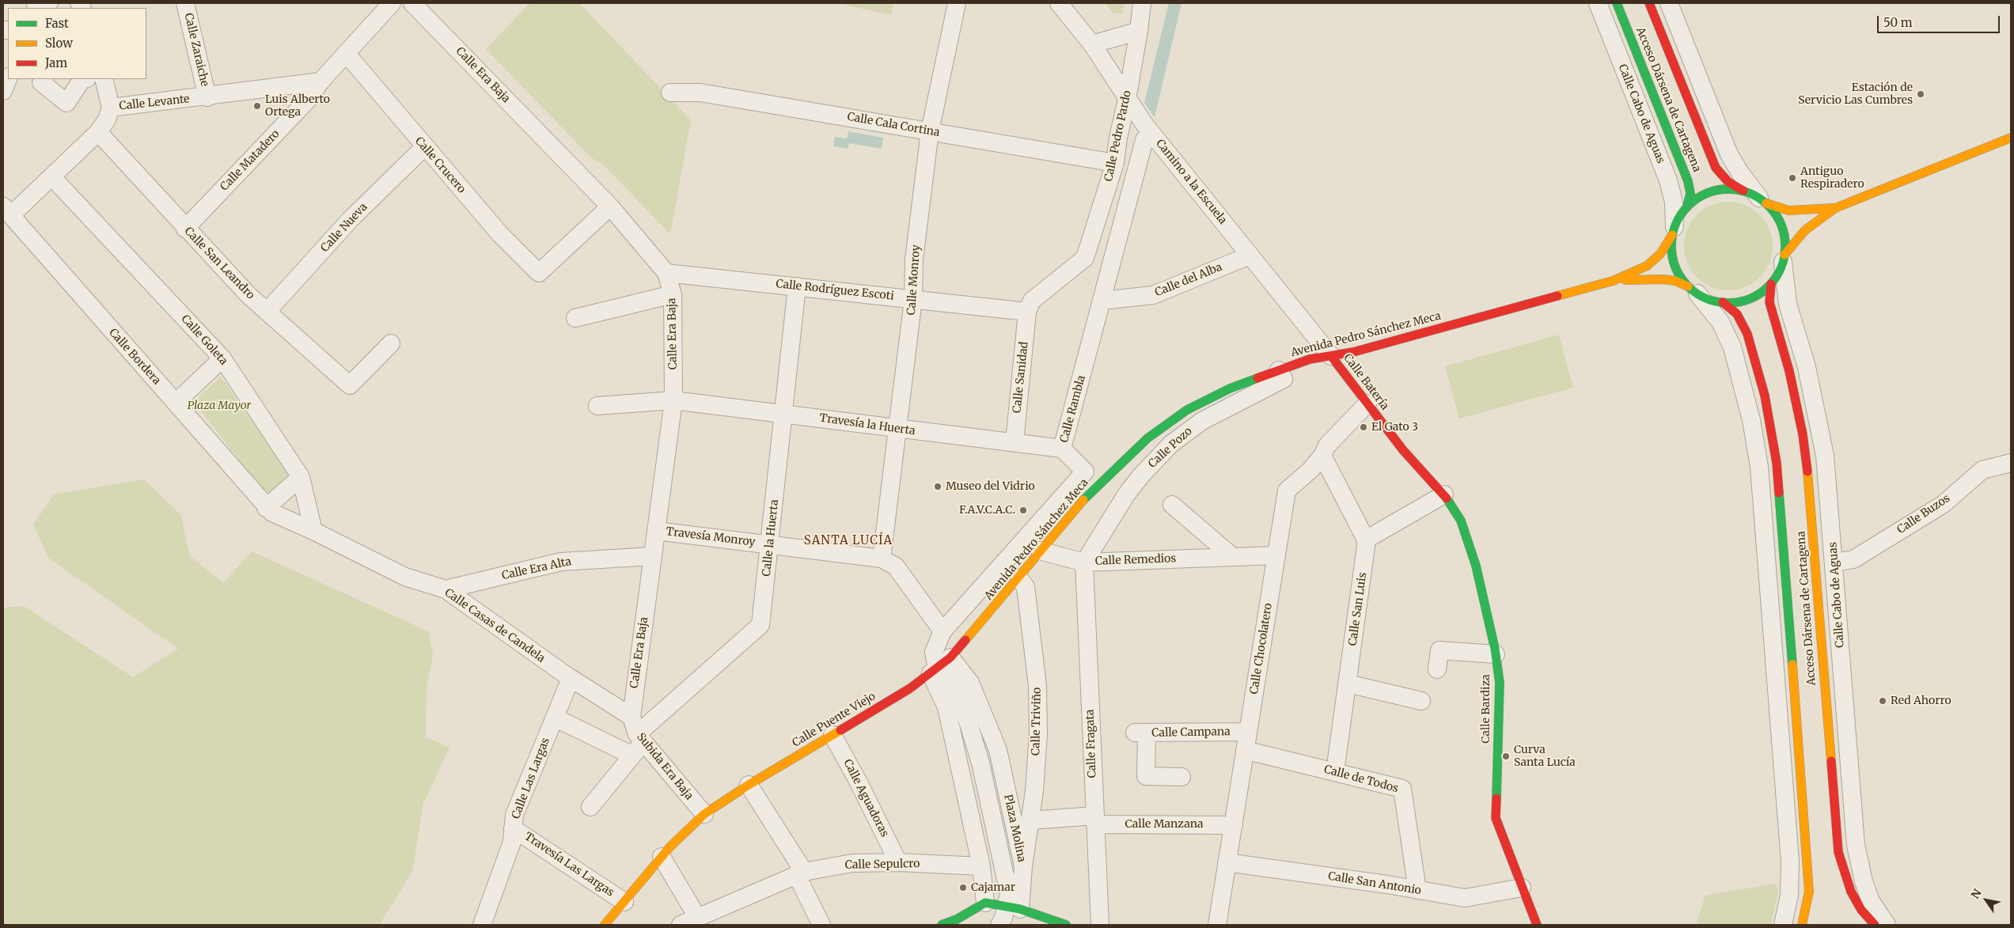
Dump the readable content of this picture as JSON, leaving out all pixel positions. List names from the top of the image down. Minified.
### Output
{"streets":{"main road":["Acceso Dársena de Cartagena","Avenida Pedro Sánchez Meca","Calle Batería","Calle Bardiza","Calle Puente Viejo"],"street":["Calle Zaraiche","Calle Era Baja","Calle Levante","Calle Cabo de Aguas","Calle Cala Cortina","Calle Pedro Pardo","Calle Matadero","Calle Crucero","Camino a la Escuela","Calle Nueva","Calle San Leandro","Calle Monroy","Calle del Alba","Calle Rodríguez Escoti","Calle Goleta","Calle Bordera","Calle Sanidad","Calle Rambla","Travesía la Huerta","Calle Pozo","Calle Buzos","Travesía Monroy","Calle la Huerta","Calle Remedios","Calle Era Alta","Calle San Luis","Calle Casas de Candela","Calle Chocolatero","Calle Triviño","Calle Campana","Calle Fragata","Subida Era Baja","Calle Las Largas","Calle de Todos","Calle Aguadoras","Calle Manzana","Plaza Molina","Travesía Las Largas","Calle Sepulcro","Calle San Antonio"]},"crossings":[["Calle Zaraiche","Calle Levante"],["Calle Era Baja","Calle Crucero"],["Calle Era Baja","Calle Rodríguez Escoti"],["Calle Era Baja","Travesía la Huerta"],["Calle Era Baja","Travesía Monroy"],["Calle Era Baja","Calle Era Alta"],["Calle Era Baja","Calle Casas de Candela"],["Calle Era Baja","Subida Era Baja"],["Acceso Dársena de Cartagena","Calle Cabo de Aguas"],["Calle Levante","Calle Matadero"],["Calle Levante","Calle San Leandro"],["Calle Levante","Calle Goleta"],["Calle Levante","Calle Bordera"],["Calle Cabo de Aguas","Calle Buzos"],["Calle Cala Cortina","Calle Pedro Pardo"],["Calle Cala Cortina","Calle Monroy"],["Calle Pedro Pardo","Camino a la Escuela"],["Calle Pedro Pardo","Calle Rodríguez Escoti"],["Calle Pedro Pardo","Calle Sanidad"],["Calle Matadero","Calle Crucero"],["Calle Matadero","Calle San Leandro"],["Calle Crucero","Calle Nueva"],["Camino a la Escuela","Calle del Alba"],["Camino a la Escuela","Avenida Pedro Sánchez Meca"],["Camino a la Escuela","Calle Batería"],["Calle Nueva","Calle San Leandro"],["Calle Monroy","Calle Rodríguez Escoti"],["Calle Monroy","Travesía la Huerta"],["Calle Monroy","Travesía Monroy"],["Calle del Alba","Calle Rambla"],["Calle Rodríguez Escoti","Calle Sanidad"],["Calle Rodríguez Escoti","Calle la Huerta"],["Avenida Pedro Sánchez Meca","Calle Batería"],["Avenida Pedro Sánchez Meca","Calle Rambla"],["Avenida Pedro Sánchez Meca","Calle Pozo"],["Avenida Pedro Sánchez Meca","Calle Remedios"],["Avenida Pedro Sánchez Meca","Calle Puente Viejo"],["Avenida Pedro Sánchez Meca","Calle Triviño"],["Avenida Pedro Sánchez Meca","Plaza Molina"],["Calle Goleta","Calle Casas de Candela"],["Calle Bordera","Calle Casas de Candela"],["Calle Sanidad","Travesía la Huerta"],["Calle Batería","Calle Chocolatero"],["Calle Batería","Calle Bardiza"],["Calle Rambla","Travesía la Huerta"],["Calle Rambla","Travesía Monroy"],["Calle Rambla","Calle Puente Viejo"],["Calle Rambla","Plaza Molina"],["Travesía la Huerta","Calle la Huerta"],["Calle Pozo","Calle Remedios"],["Calle Pozo","Calle Fragata"],["Travesía Monroy","Calle la Huerta"],["Calle la Huerta","Subida Era Baja"],["Calle Remedios","Calle Chocolatero"],["Calle Remedios","Calle Fragata"],["Calle Era Alta","Calle Casas de Candela"],["Calle San Luis","Calle de Todos"],["Calle Casas de Candela","Subida Era Baja"],["Calle Casas de Candela","Calle Las Largas"],["Calle Chocolatero","Calle Campana"],["Calle Chocolatero","Calle de Todos"],["Calle Chocolatero","Calle Manzana"],["Calle Chocolatero","Calle San Antonio"],["Calle Bardiza","Calle San Antonio"],["Calle Puente Viejo","Subida Era Baja"],["Calle Puente Viejo","Calle Aguadoras"],["Calle Puente Viejo","Plaza Molina"],["Calle Puente Viejo","Travesía Las Largas"],["Calle Triviño","Calle Manzana"],["Calle Triviño","Plaza Molina"],["Calle Fragata","Calle Manzana"],["Calle Las Largas","Travesía Las Largas"],["Calle de Todos","Calle San Antonio"],["Calle Aguadoras","Calle Sepulcro"]],"districts":["SANTA LUCÍA"],"parks":["Plaza Mayor"],"places":["Estación de Servicio Las Cumbres","Luis Alberto Ortega","Antiguo Respiradero","El Gato 3","Museo del Vidrio","F.A.V.C.A.C.","Red Ahorro","Curva Santa Lucía","Cajamar"],"legend":["Fast","Slow","Jam"],"scale_bar":"50 m","north":"top left"}
